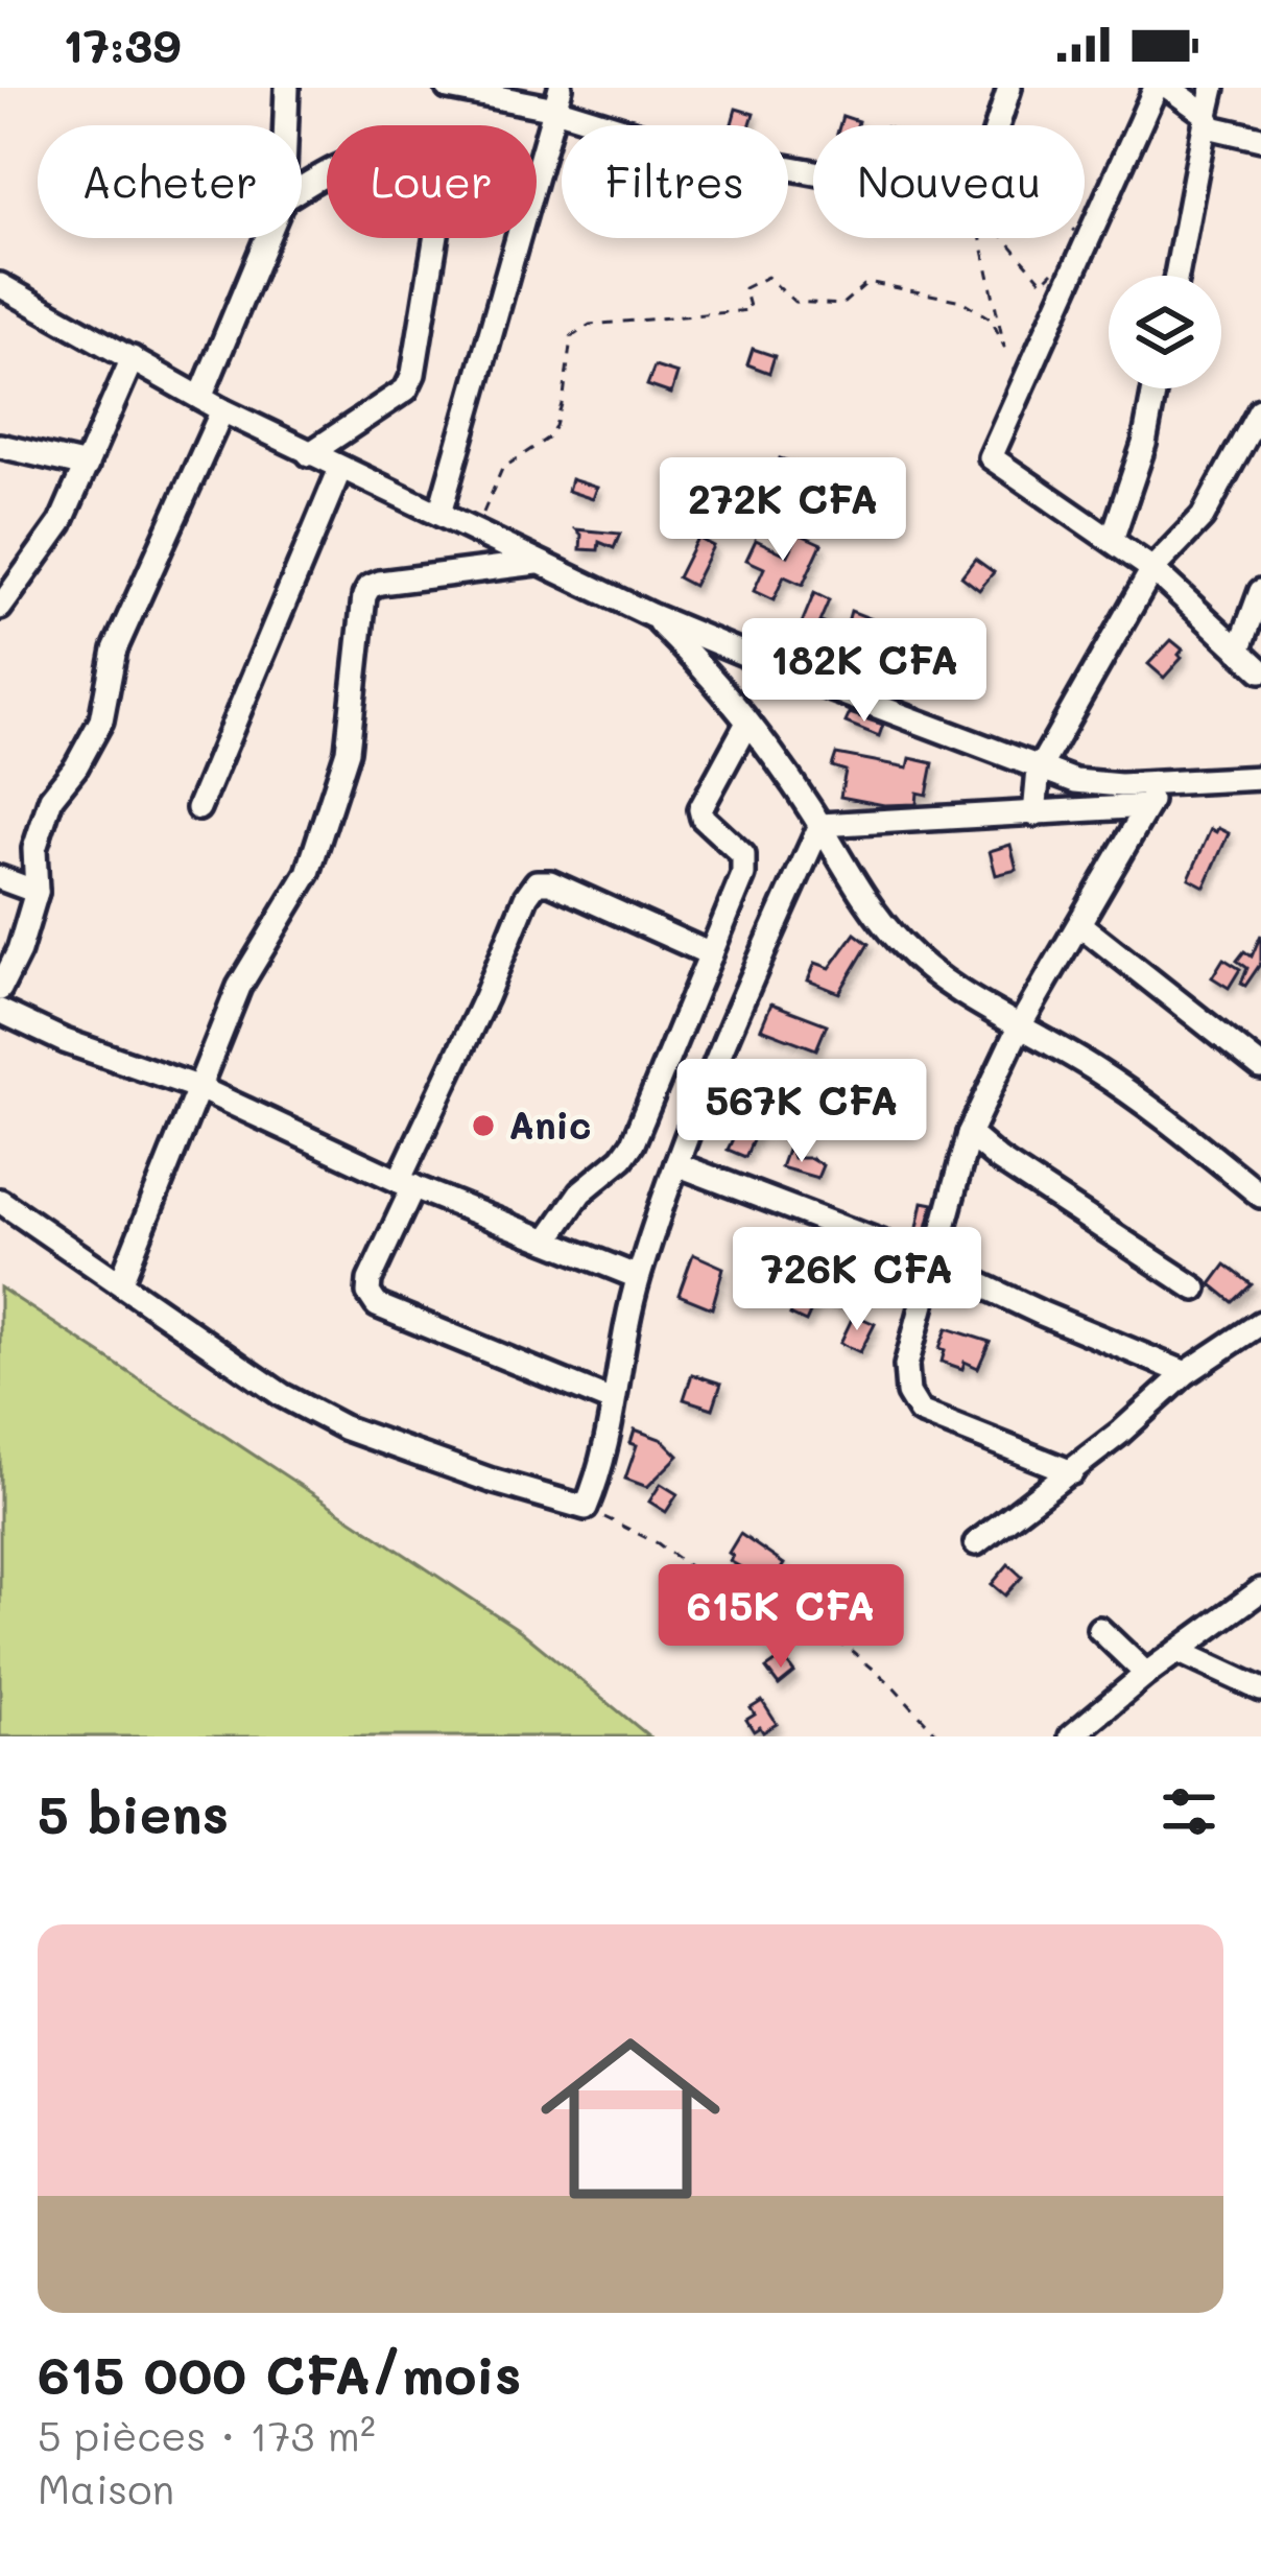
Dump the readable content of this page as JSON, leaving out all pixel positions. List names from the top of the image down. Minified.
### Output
{"places":["Anic"],"page":{"status":"17:39","chip":["Acheter","Louer","Filtres","Nouveau"],"price":["272K CFA","182K CFA","567K CFA","726K CFA","615K CFA"],"heading":"5 biens","list":[{"name":"615 000 CFA/mois","note":"5 pièces · 173 m² · Maison"}]}}
